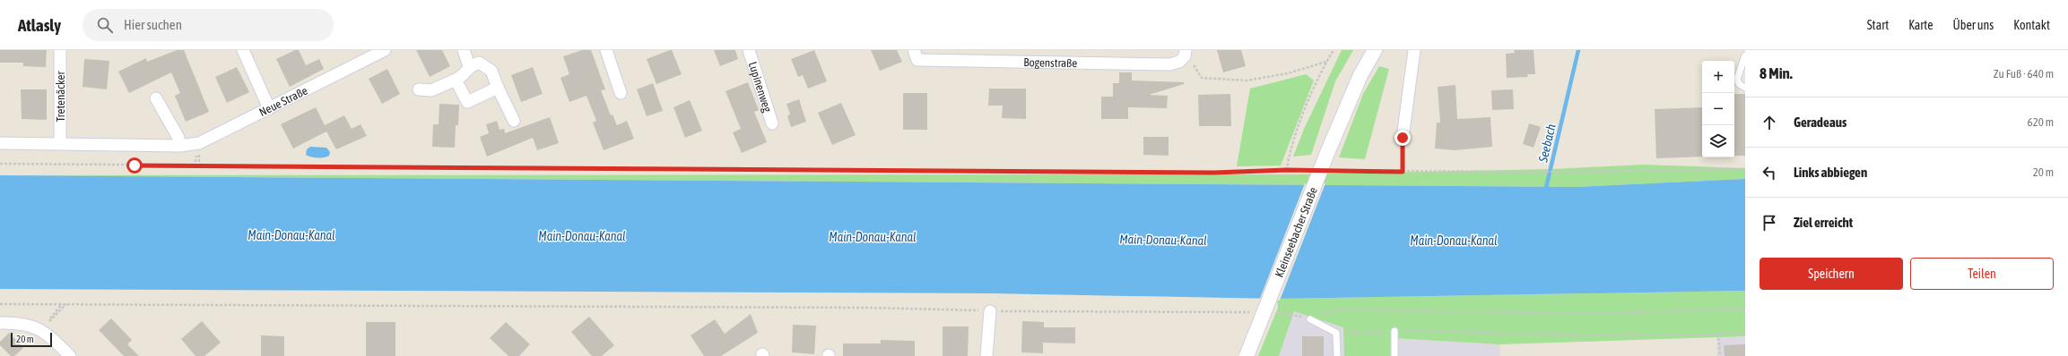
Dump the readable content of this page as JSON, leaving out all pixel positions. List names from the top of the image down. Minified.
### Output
{"streets":{"street":["Bogenstraße","Lupinenweg","Tretenäcker","Neue Straße","Kleinseebacher Straße"]},"crossings":[["Tretenäcker","Neue Straße"]],"water":["Seebach","Main-Donau-Kanal"],"scale_bar":"20 m","page":{"header":"Atlasly","search":"Hier suchen","nav":["Start","Karte","Über uns","Kontakt"],"heading":["8 Min.","Zu Fuß · 640 m"],"map_buttons":["+","−"],"list":[["Geradeaus","620 m"],["Links abbiegen","20 m"],"Ziel erreicht"],"buttons":["Speichern","Teilen"],"scale":"20 m"}}
